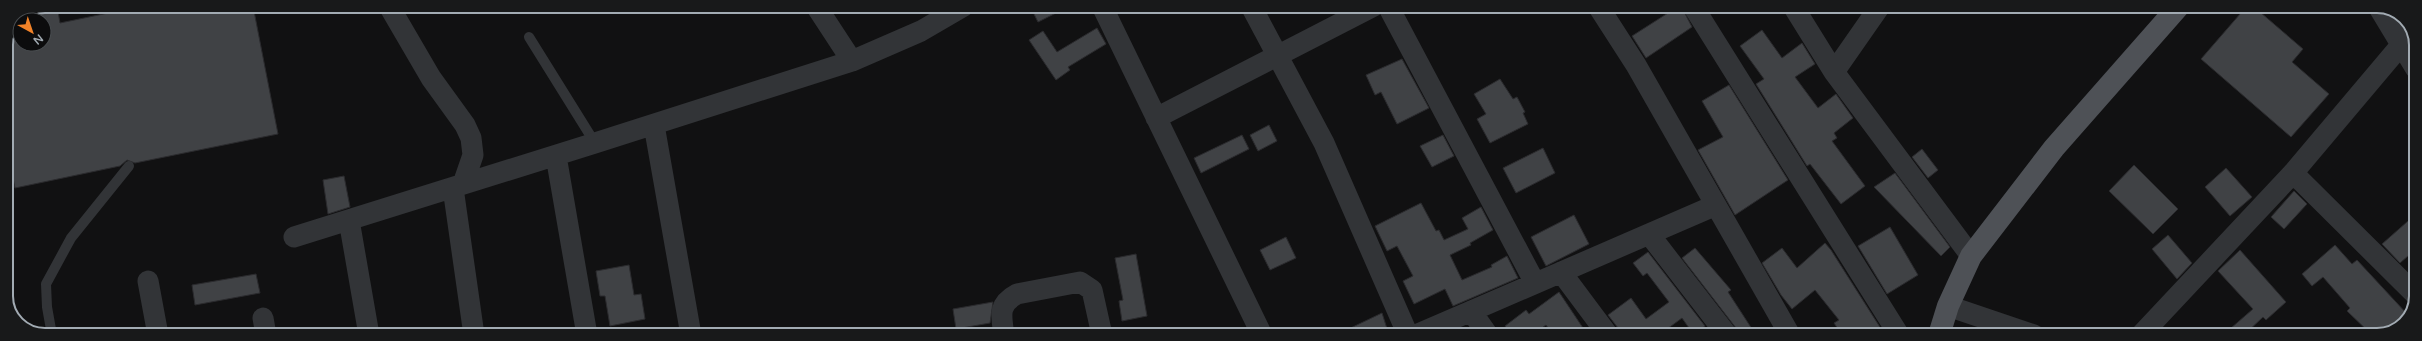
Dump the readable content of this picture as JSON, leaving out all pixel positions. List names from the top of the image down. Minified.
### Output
{"north":"bottom right"}
